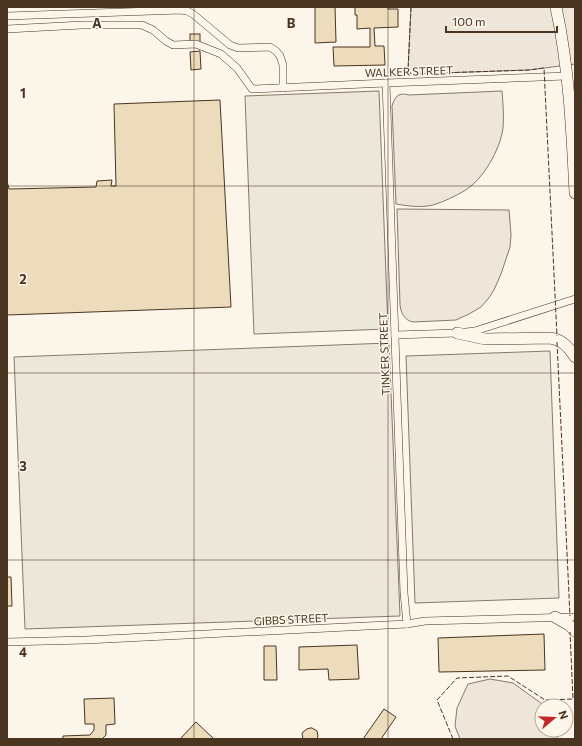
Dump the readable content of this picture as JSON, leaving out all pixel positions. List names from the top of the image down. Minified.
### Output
{"streets":{"street":["WALKER STREET","TINKER STREET","GIBBS STREET"]},"crossings":[["WALKER STREET","TINKER STREET"],["TINKER STREET","GIBBS STREET"]],"scale_bar":"100 m","north":"right","grid":{"columns":["A","B"],"rows":["1","2","3","4"]}}
